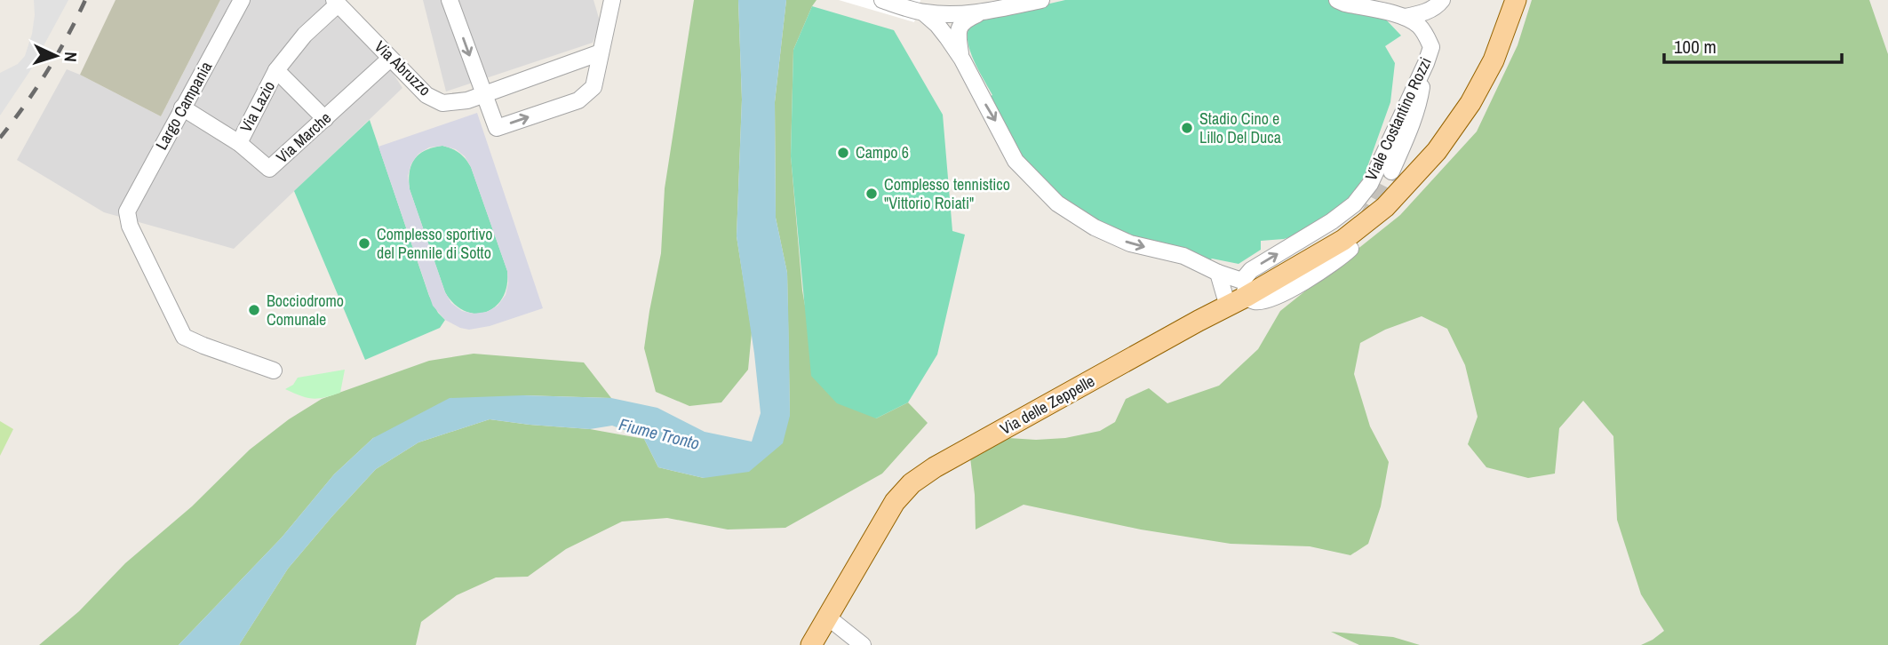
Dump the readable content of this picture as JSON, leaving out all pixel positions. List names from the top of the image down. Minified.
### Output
{"streets":{"main road":["Via delle Zeppelle"],"street":["Via Abruzzo","Largo Campania","Via Lazio","Viale Costantino Rozzi","Via Marche"]},"crossings":[["Via Abruzzo","Via Lazio"],["Via Abruzzo","Via Marche"],["Largo Campania","Via Marche"],["Via Lazio","Via Marche"],["Viale Costantino Rozzi","Via delle Zeppelle"]],"water":["Fiume Tronto"],"places":["Stadio Cino e Lillo Del Duca","Campo 6","Complesso tennistico \"Vittorio Roiati\"","Complesso sportivo del Pennile di Sotto","Bocciodromo Comunale"],"scale_bar":"100 m","north":"right"}
